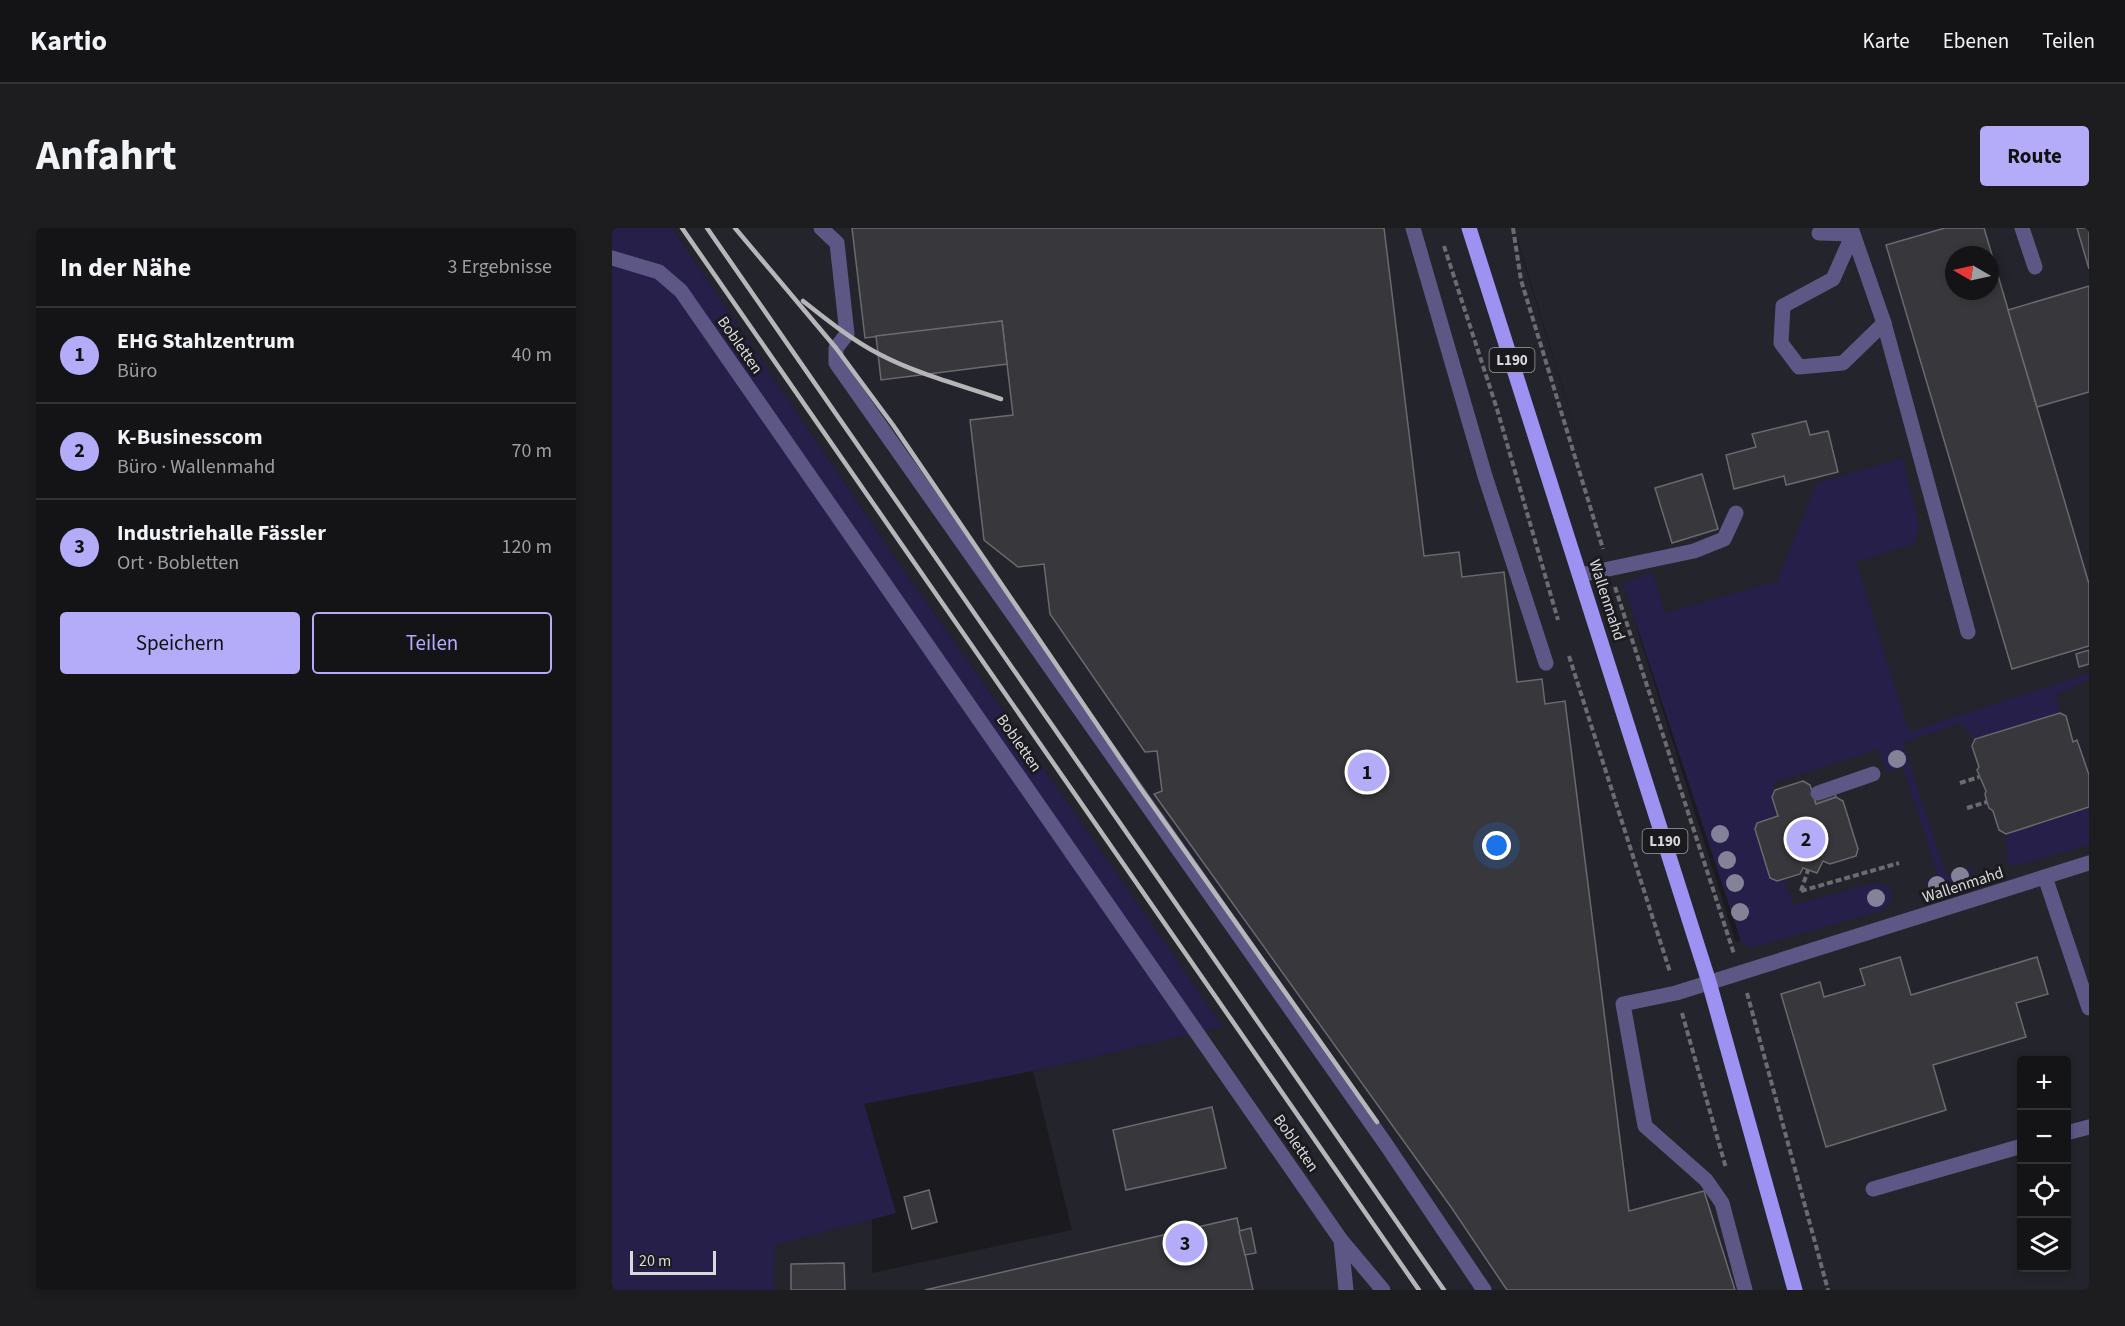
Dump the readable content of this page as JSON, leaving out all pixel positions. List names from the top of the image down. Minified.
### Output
{"streets":{"main road":["L190","Wallenmahd"],"street":["Bobletten"]},"scale_bar":"20 m","north":"left","page":{"header":"Kartio","nav":["Karte","Ebenen","Teilen"],"title":"Anfahrt","buttons":["Route",["Speichern","Teilen"]],"heading":["In der Nähe","3 Ergebnisse"],"list":[{"mark":"1","name":"EHG Stahlzentrum","note":"Büro","value":"40 m"},{"mark":"2","name":"K-Businesscom","note":"Büro · Wallenmahd","value":"70 m"},{"mark":"3","name":"Industriehalle Fässler","note":"Ort · Bobletten","value":"120 m"}],"pins":["1","2","3"],"map_buttons":["+","−"],"scale":"20 m"}}
